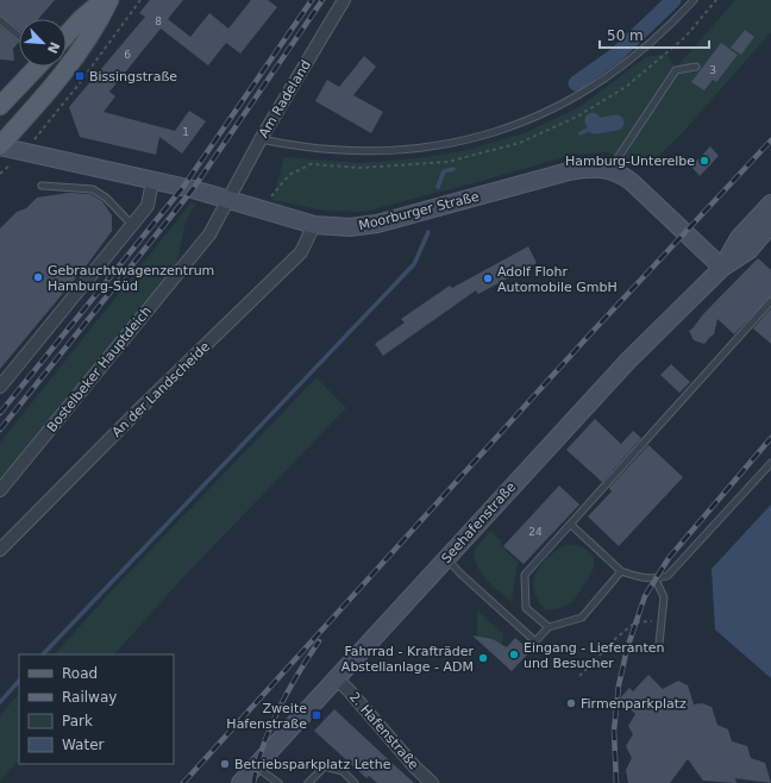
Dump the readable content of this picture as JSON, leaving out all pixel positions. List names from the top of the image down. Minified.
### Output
{"streets":{"main road":["Moorburger Straße","Seehafenstraße"],"street":["Am Radeland","Bostelbeker Hauptdeich","An der Landscheide","2. Hafenstraße"]},"crossings":[["Am Radeland","Moorburger Straße"],["Am Radeland","Bostelbeker Hauptdeich"],["Moorburger Straße","Bostelbeker Hauptdeich"],["Moorburger Straße","An der Landscheide"],["Moorburger Straße","Seehafenstraße"],["Seehafenstraße","2. Hafenstraße"]],"places":{"transit":["Bissingstraße","Zweite Hafenstraße"],"other":["Hamburg-Unterelbe","Gebrauchtwagenzentrum Hamburg-Süd","Adolf Flohr Automobile GmbH","Eingang - Lieferanten und Besucher","Fahrrad - Krafträder Abstellanlage - ADM","Firmenparkplatz","Betriebsparkplatz Lethe"]},"house_numbers":["8","6","3","1","24"],"legend":["Road","Railway","Park","Water"],"scale_bar":"50 m","north":"bottom right"}
